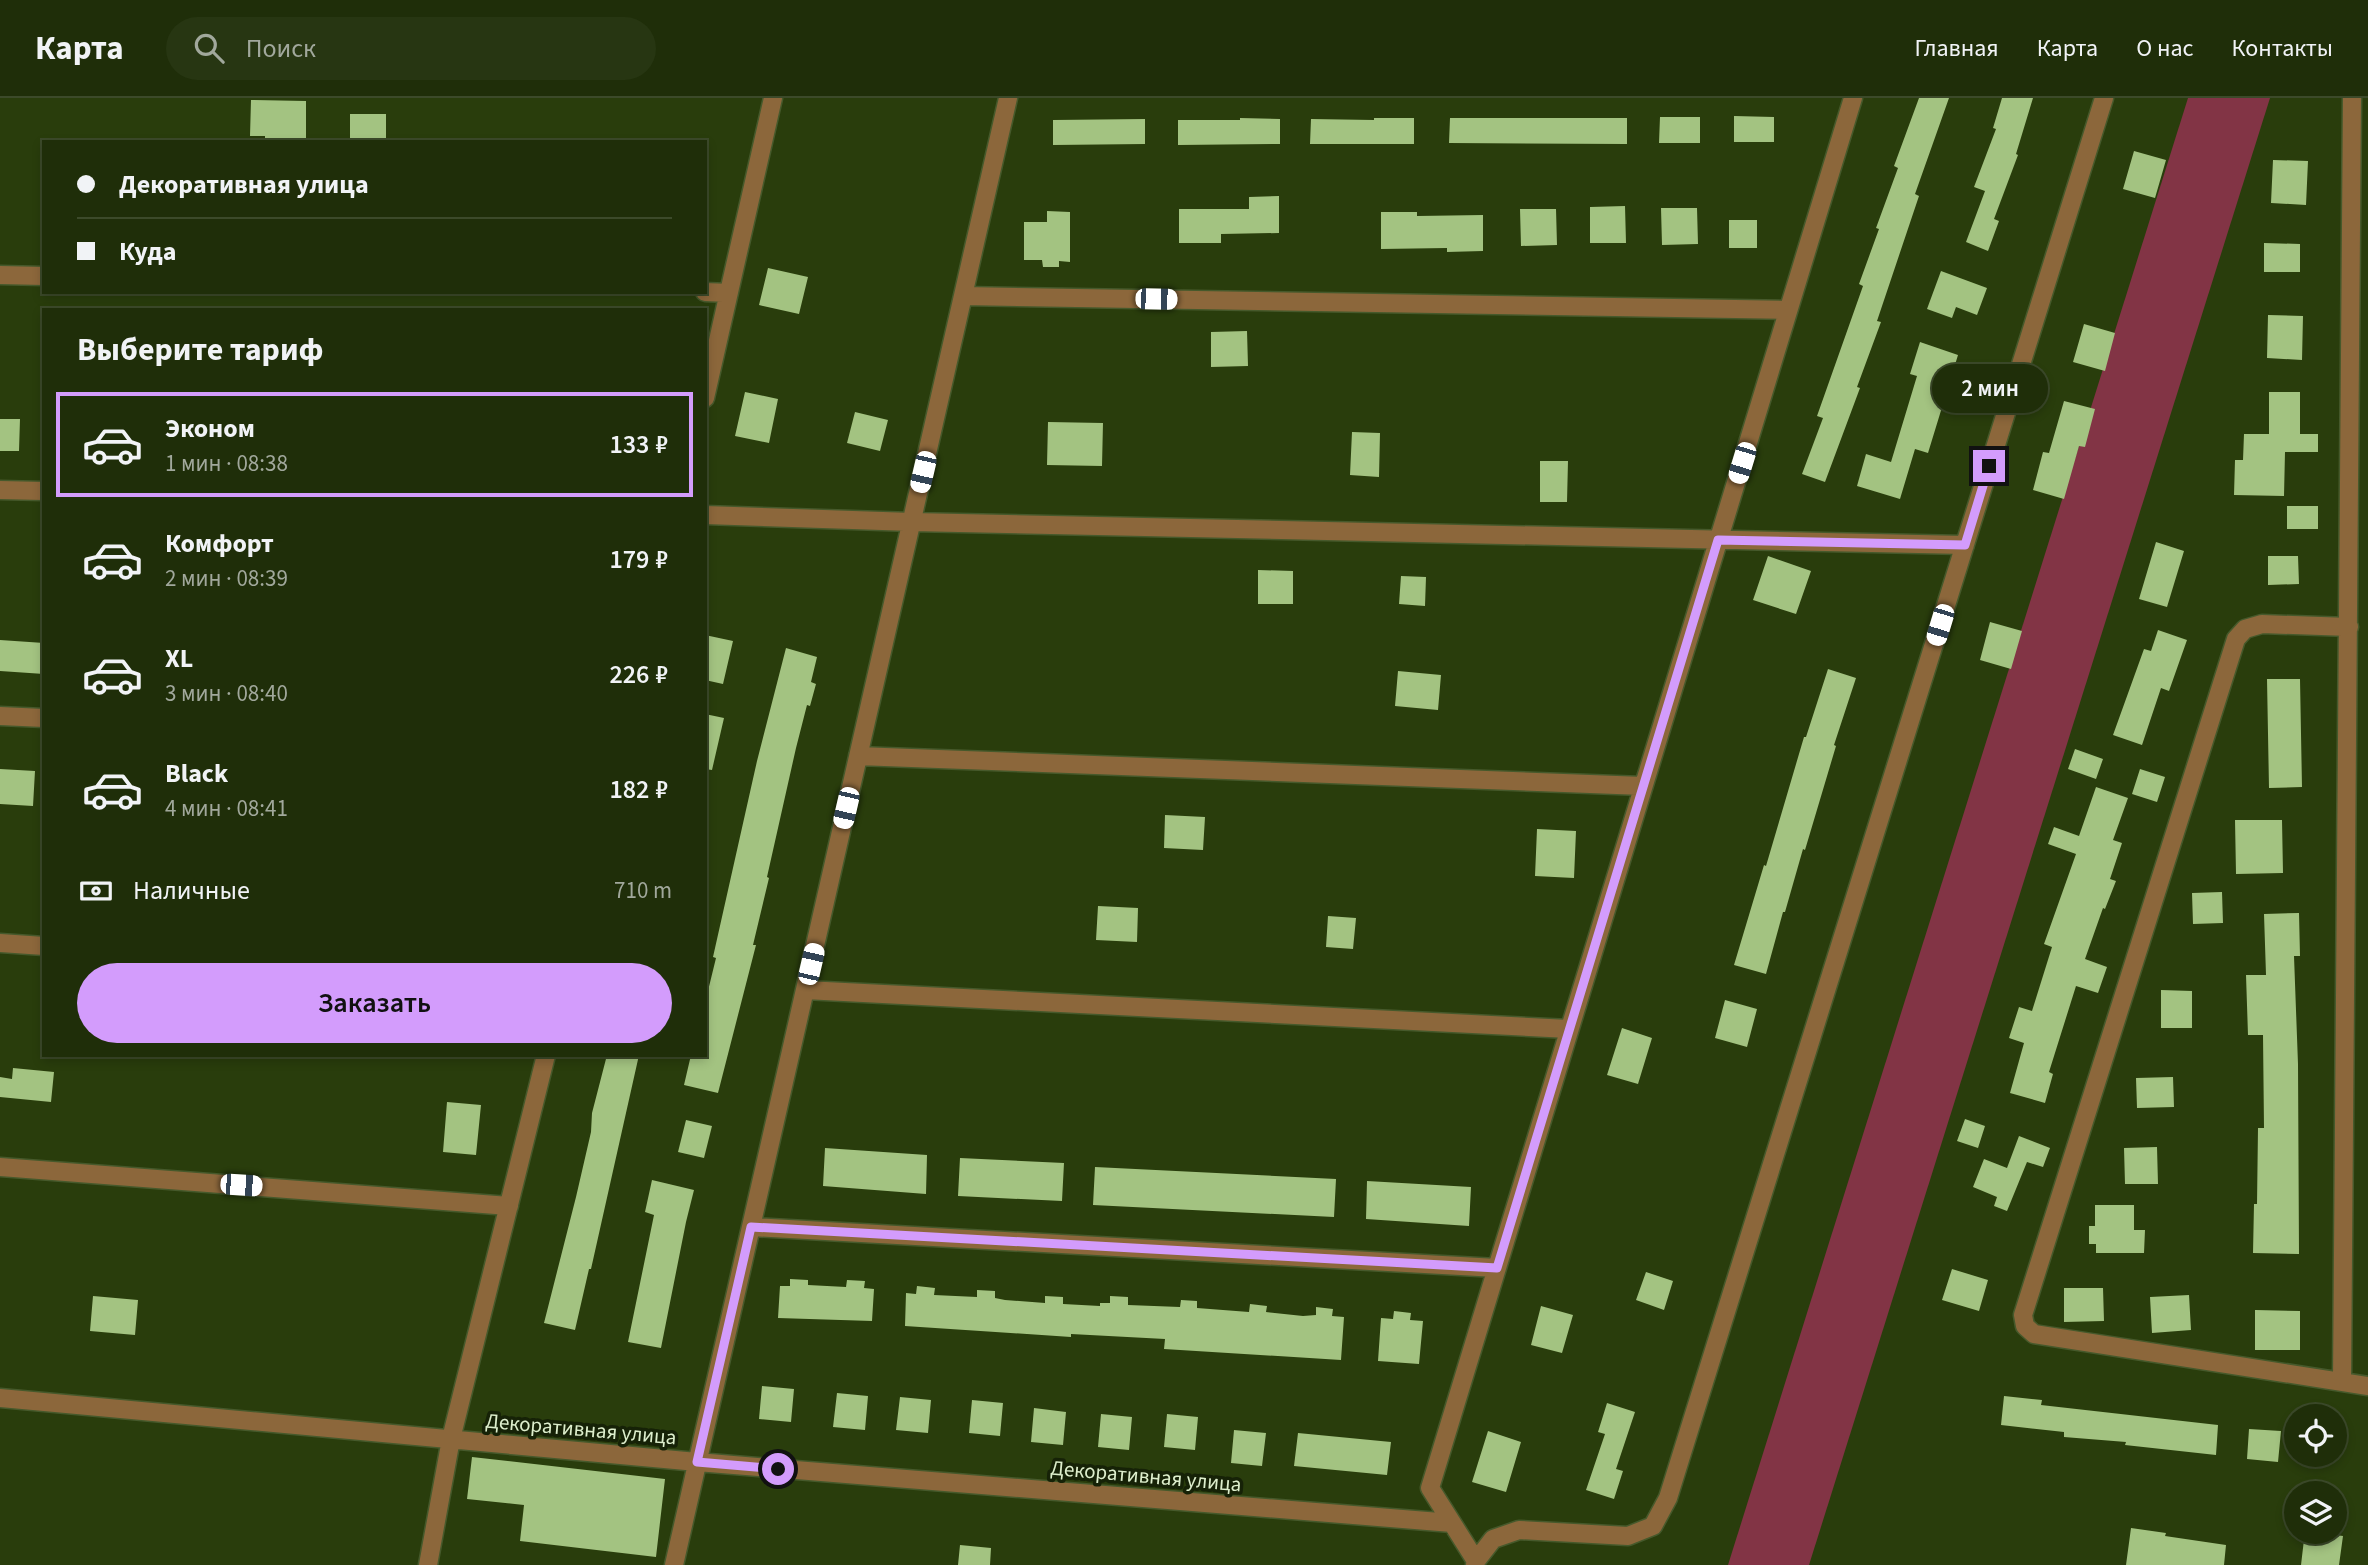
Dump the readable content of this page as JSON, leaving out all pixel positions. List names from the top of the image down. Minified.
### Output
{"streets":{"street":["Декоративная улица"]},"page":{"header":"Карта","search":"Поиск","nav":["Главная","Карта","О нас","Контакты"],"banner":["Декоративная улица","Куда"],"heading":"Выберите тариф","bubble":"2 мин","list":[{"name":"Эконом","note":"1 мин · 08:38","value":"133 ₽"},{"name":"Комфорт","note":"2 мин · 08:39","value":"179 ₽"},{"name":"XL","note":"3 мин · 08:40","value":"226 ₽"},{"name":"Black","note":"4 мин · 08:41","value":"182 ₽"}],"pay":["Наличные","710 m"],"buttons":"Заказать"}}
